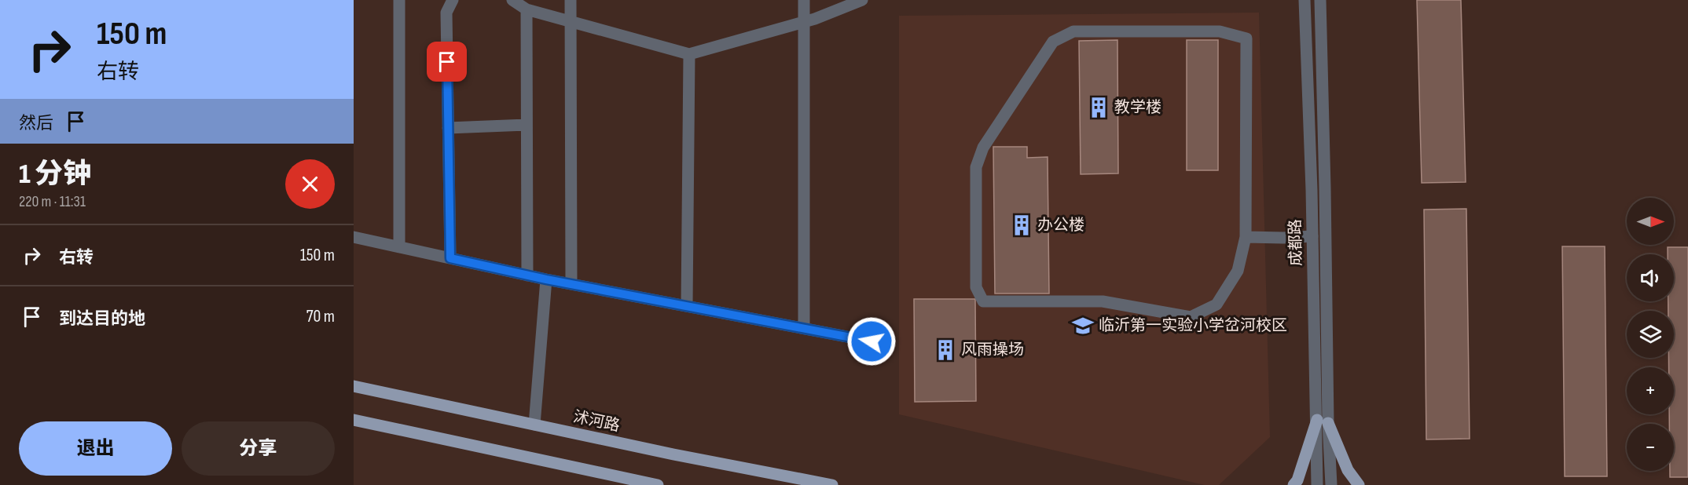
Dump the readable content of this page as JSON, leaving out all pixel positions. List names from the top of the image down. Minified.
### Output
{"streets":{"main road":["沭河路"],"street":["成都路"]},"places":{"building":["教学楼","办公楼","风雨操场"],"school or university":["临沂第一实验小学岔河校区"]},"north":"right","page":{"turn":["150 m","右转"],"then":"然后","heading":["1 分钟","220 m · 11:31"],"map_buttons":["+","−"],"list":[{"name":"右转","value":"150 m"},{"name":"到达目的地","value":"70 m"}],"buttons":["退出","分享"]}}
